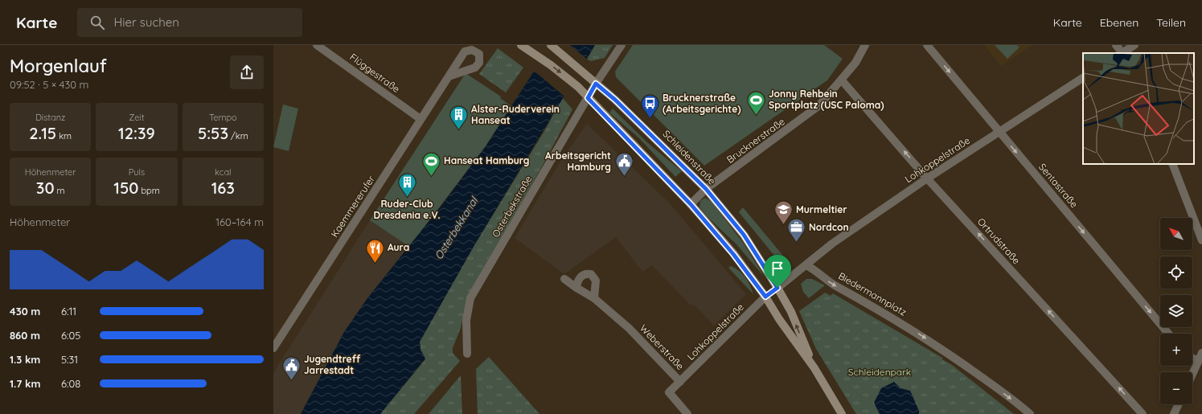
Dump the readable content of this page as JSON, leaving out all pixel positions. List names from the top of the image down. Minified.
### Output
{"streets":{"main road":["Schleidenstraße"],"street":["Flüggestraße","Brucknerstraße","Lohkoppelstraße","Sentastraße","Kaemmererufer","Osterbekstraße","Ortrudstraße","Biedermannplatz","Weberstraße"]},"crossings":[["Flüggestraße","Kaemmererufer"],["Brucknerstraße","Schleidenstraße"],["Brucknerstraße","Ortrudstraße"],["Schleidenstraße","Osterbekstraße"],["Lohkoppelstraße","Sentastraße"],["Lohkoppelstraße","Ortrudstraße"],["Lohkoppelstraße","Biedermannplatz"],["Lohkoppelstraße","Weberstraße"]],"one_way":["Sentastraße","Ortrudstraße","Biedermannplatz"],"water":["Osterbekkanal"],"parks":["Schleidenpark"],"places":{"sports":["Jonny Rehbein Sportplatz (USC Paloma)","Hanseat Hamburg"],"bus stop":["Brucknerstraße (Arbeitsgerichte)"],"building":["Alster-Ruderverein Hanseat","Ruder-Club Dresdenia e.V."],"public building":["Arbeitsgericht Hamburg","Jugendtreff Jarrestadt"],"school or university":["Murmeltier"],"office":["Nordcon"],"restaurant":["Aura"]},"north":"top left","page":{"header":"Karte","search":"Hier suchen","nav":["Karte","Ebenen","Teilen"],"heading":["Morgenlauf","09:52 · 5 × 430 m"],"stats":[["Distanz","2.15 km"],["Zeit","12:39"],["Tempo","5:53 /km"],["Höhenmeter","30 m"],["Puls","150 bpm"],["kcal","163"]],"chart":["Höhenmeter","160–164 m"],"map_buttons":["+","−"],"list":[{"name":"430 m","note":"6:11"},{"name":"860 m","note":"6:05"},{"name":"1.3 km","note":"5:31"},{"name":"1.7 km","note":"6:08"}]}}
